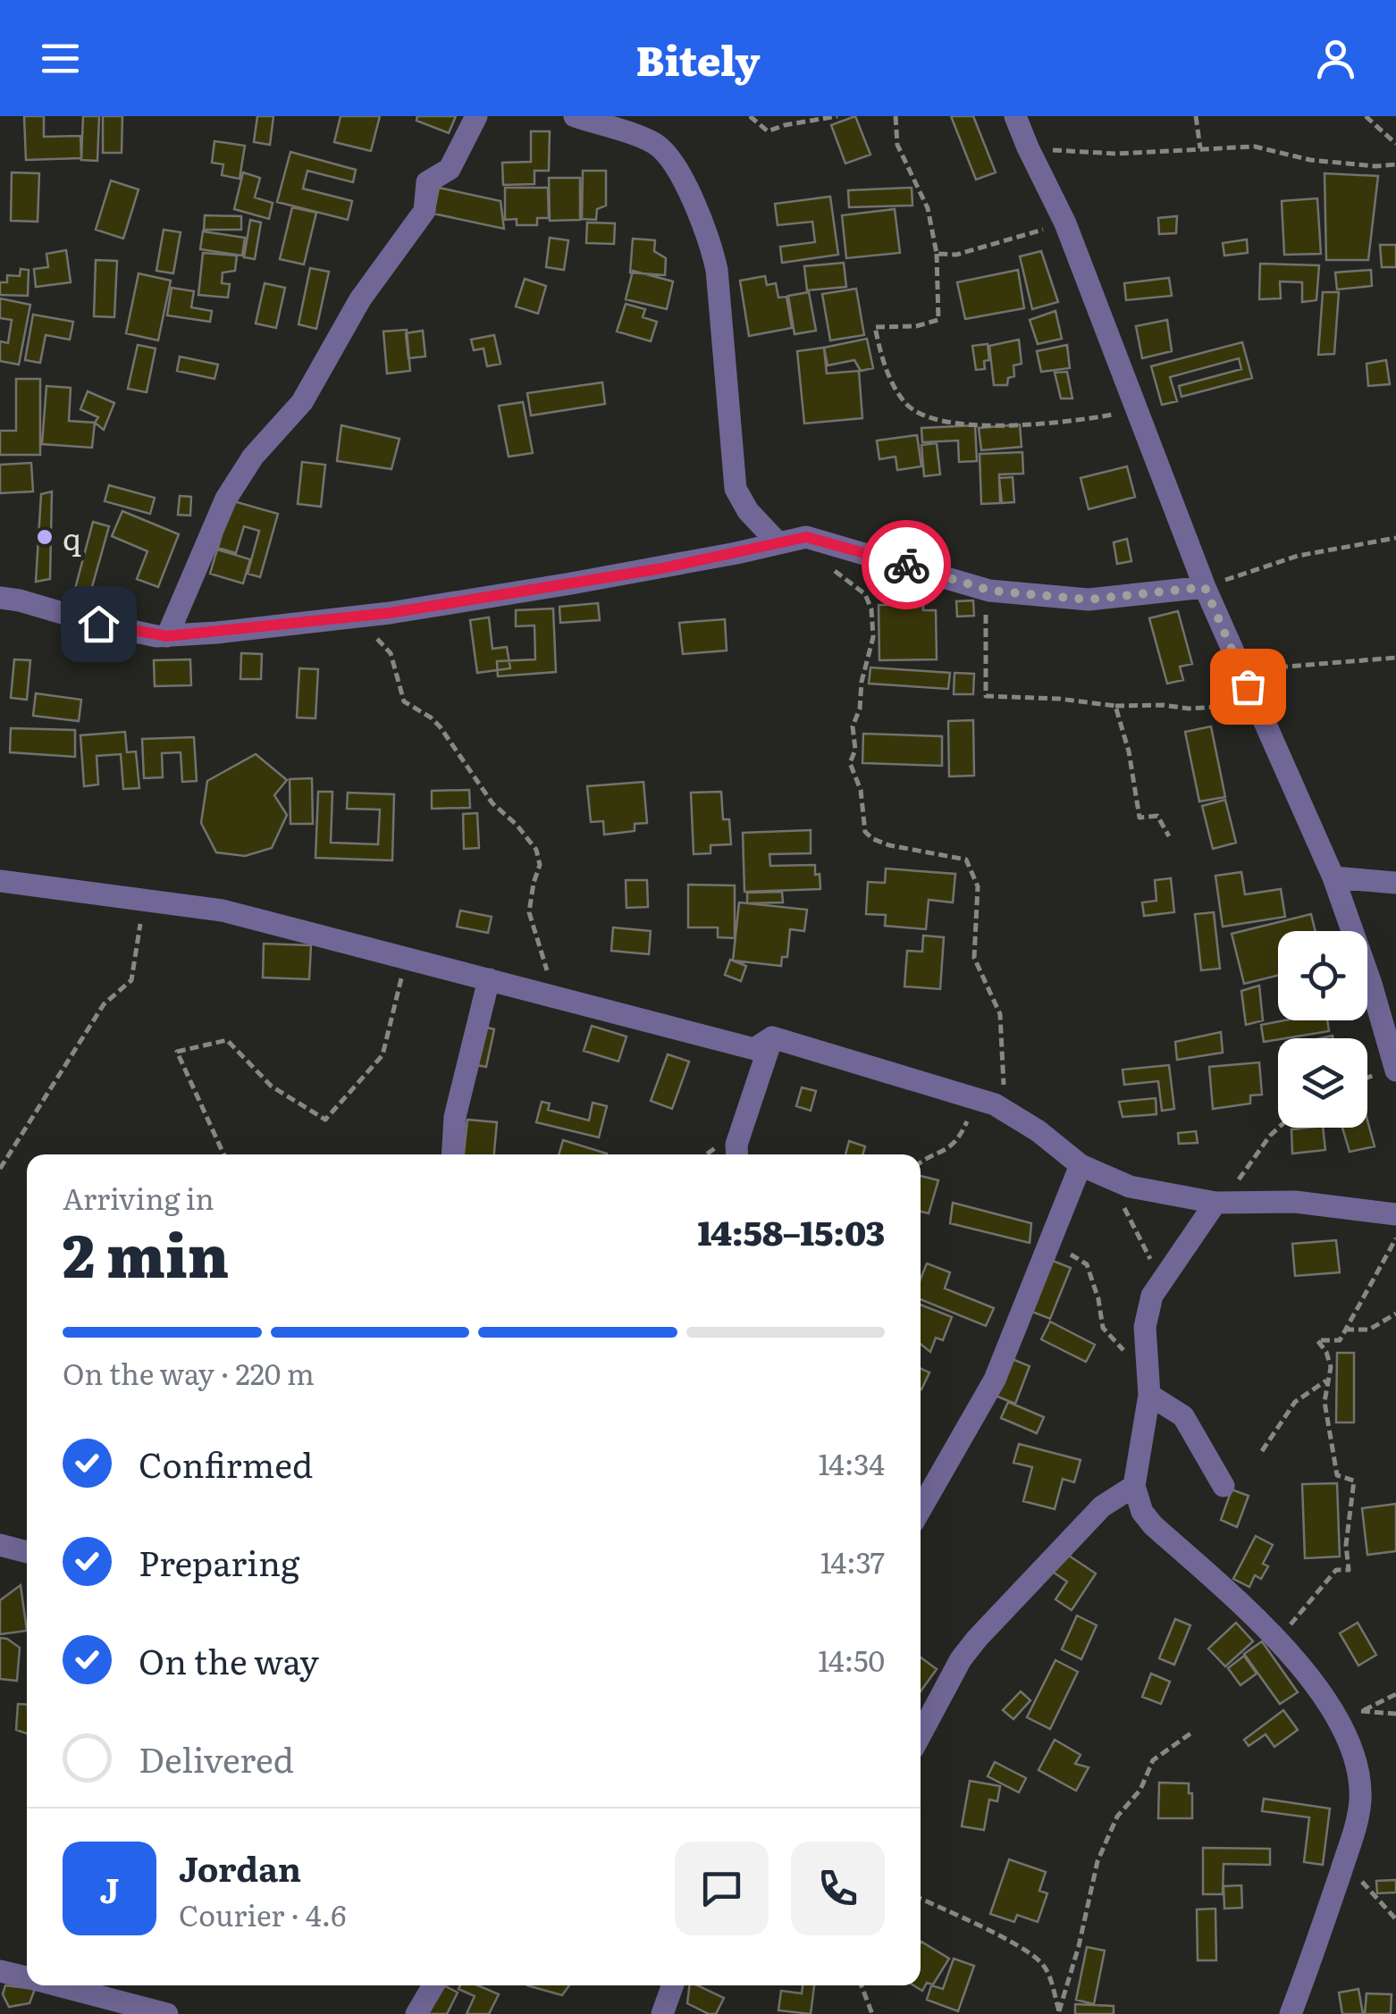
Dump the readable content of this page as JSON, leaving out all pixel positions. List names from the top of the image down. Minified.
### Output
{"places":["q"],"page":{"header":"Bitely","heading":["2 min","Arriving in","14:58–15:03"],"panel":["Jordan","Courier · 4.6"],"bar":"On the way · 220 m","list":[["Confirmed","14:34"],["Preparing","14:37"],["On the way","14:50"],"Delivered"],"round":"J"}}
